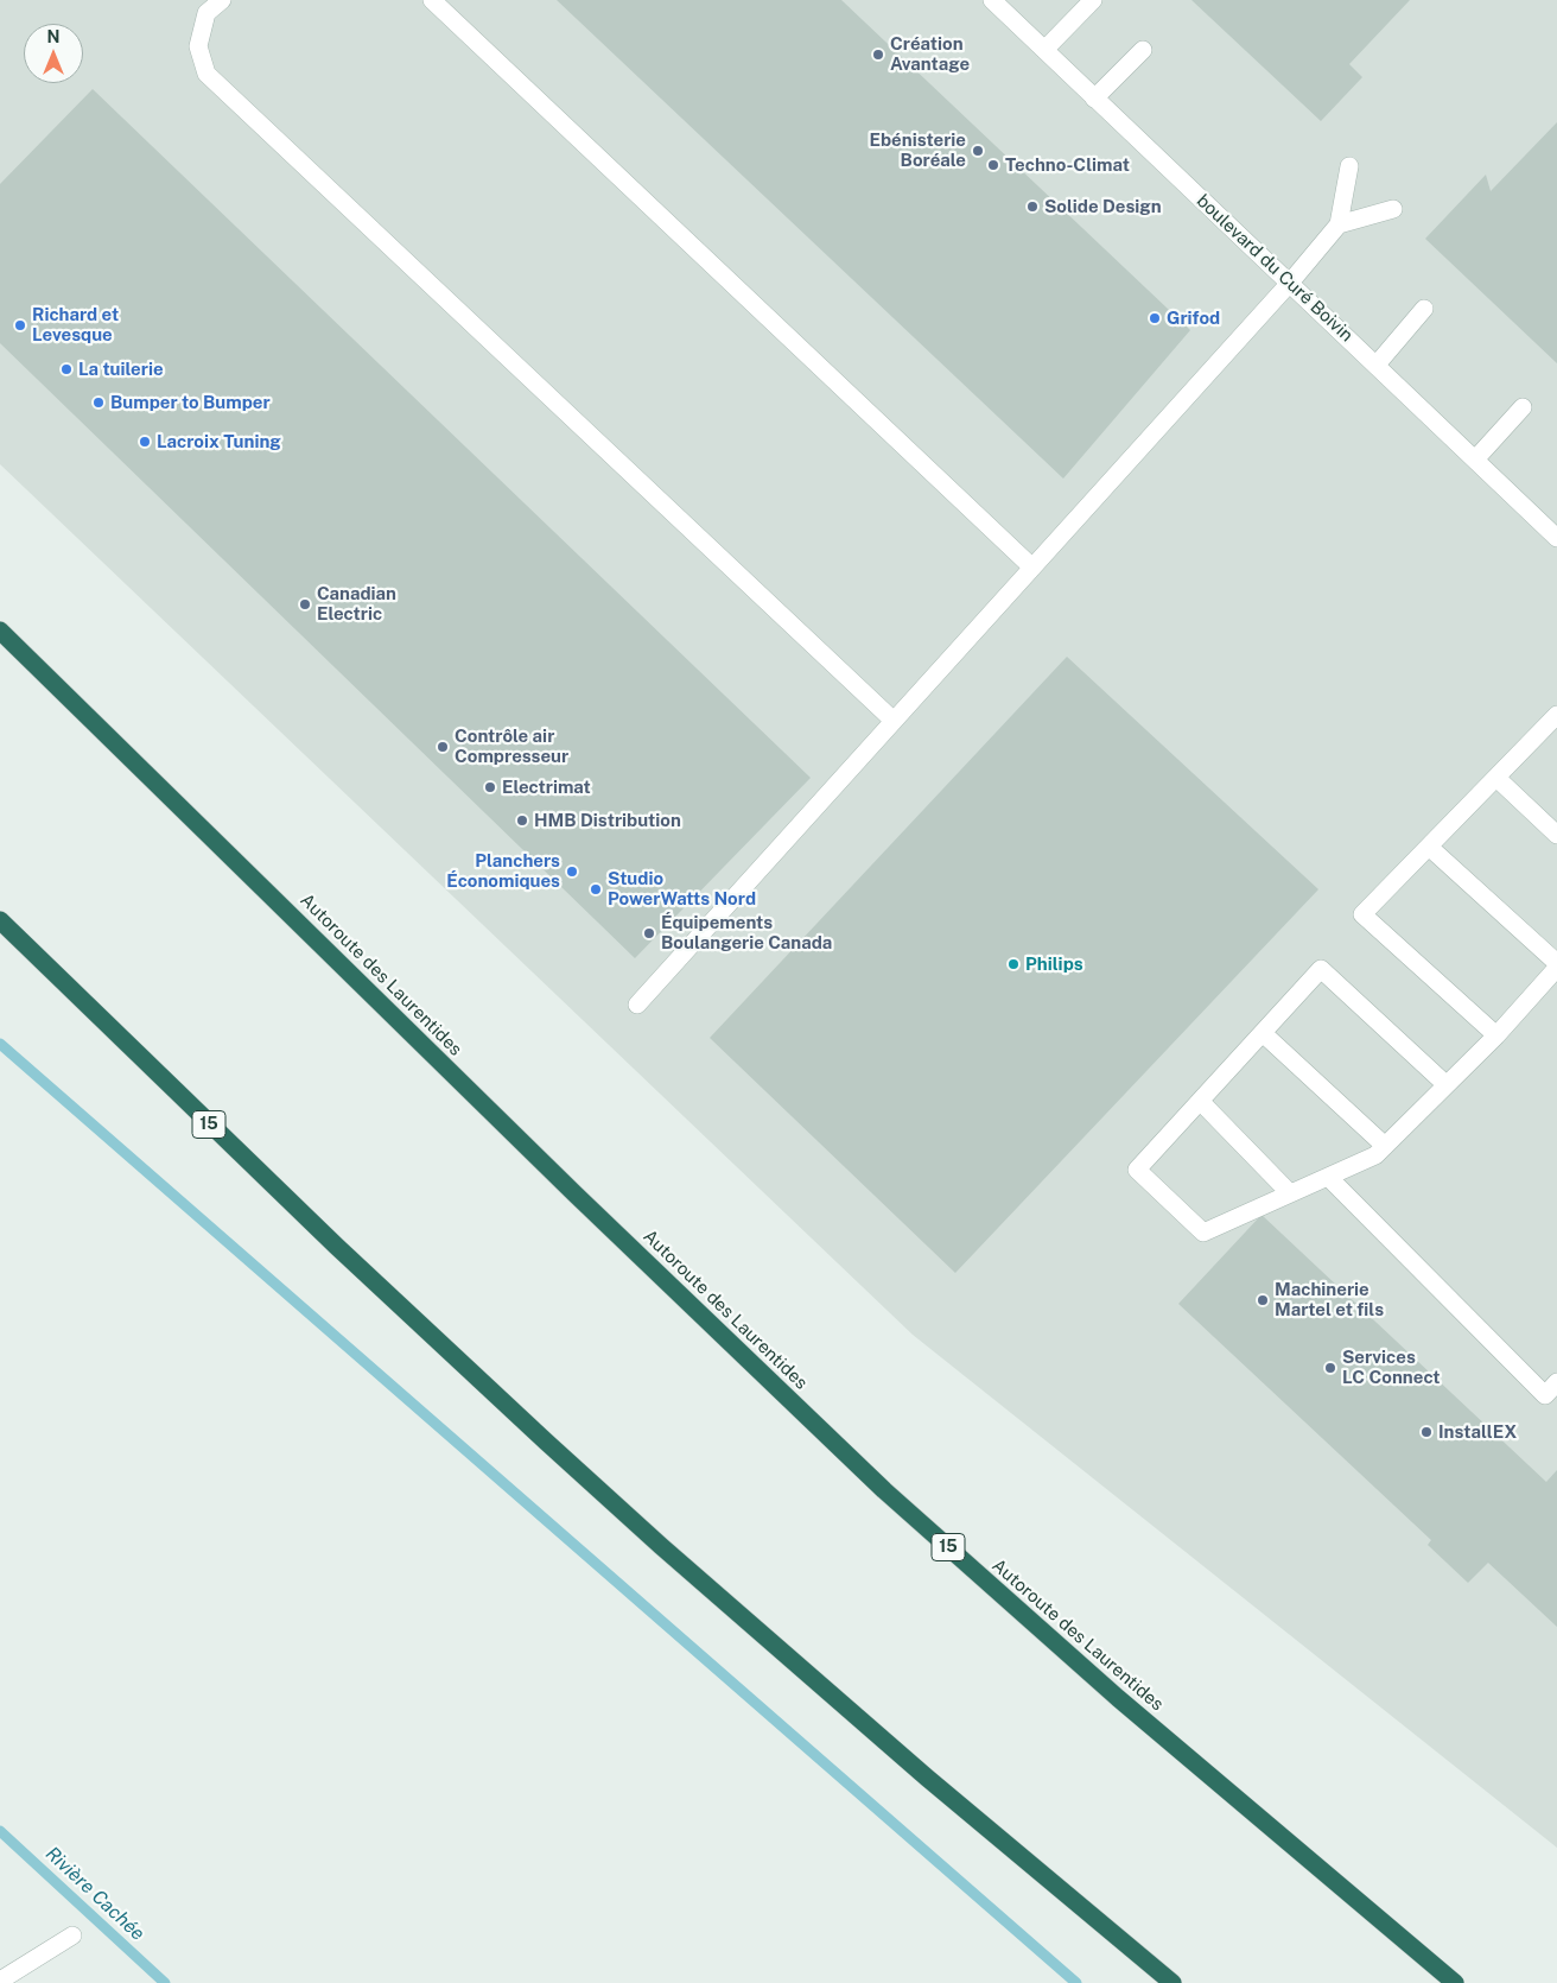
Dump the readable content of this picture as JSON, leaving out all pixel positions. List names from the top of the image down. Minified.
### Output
{"streets":{"highway":["Autoroute des Laurentides","15"],"street":["boulevard du Curé Boivin"]},"water":["Rivière Cachée"],"places":["Création Avantage","Ebénisterie Boréale","Techno-Climat","Solide Design","Grifod","Richard et Levesque","La tuilerie","Bumper to Bumper","Lacroix Tuning","Canadian Electric","Contrôle air Compresseur","Electrimat","HMB Distribution","Planchers Économiques","Studio PowerWatts Nord","Équipements Boulangerie Canada","Philips","Machinerie Martel et fils","Services LC Connect","InstallEX"],"north":"top"}
